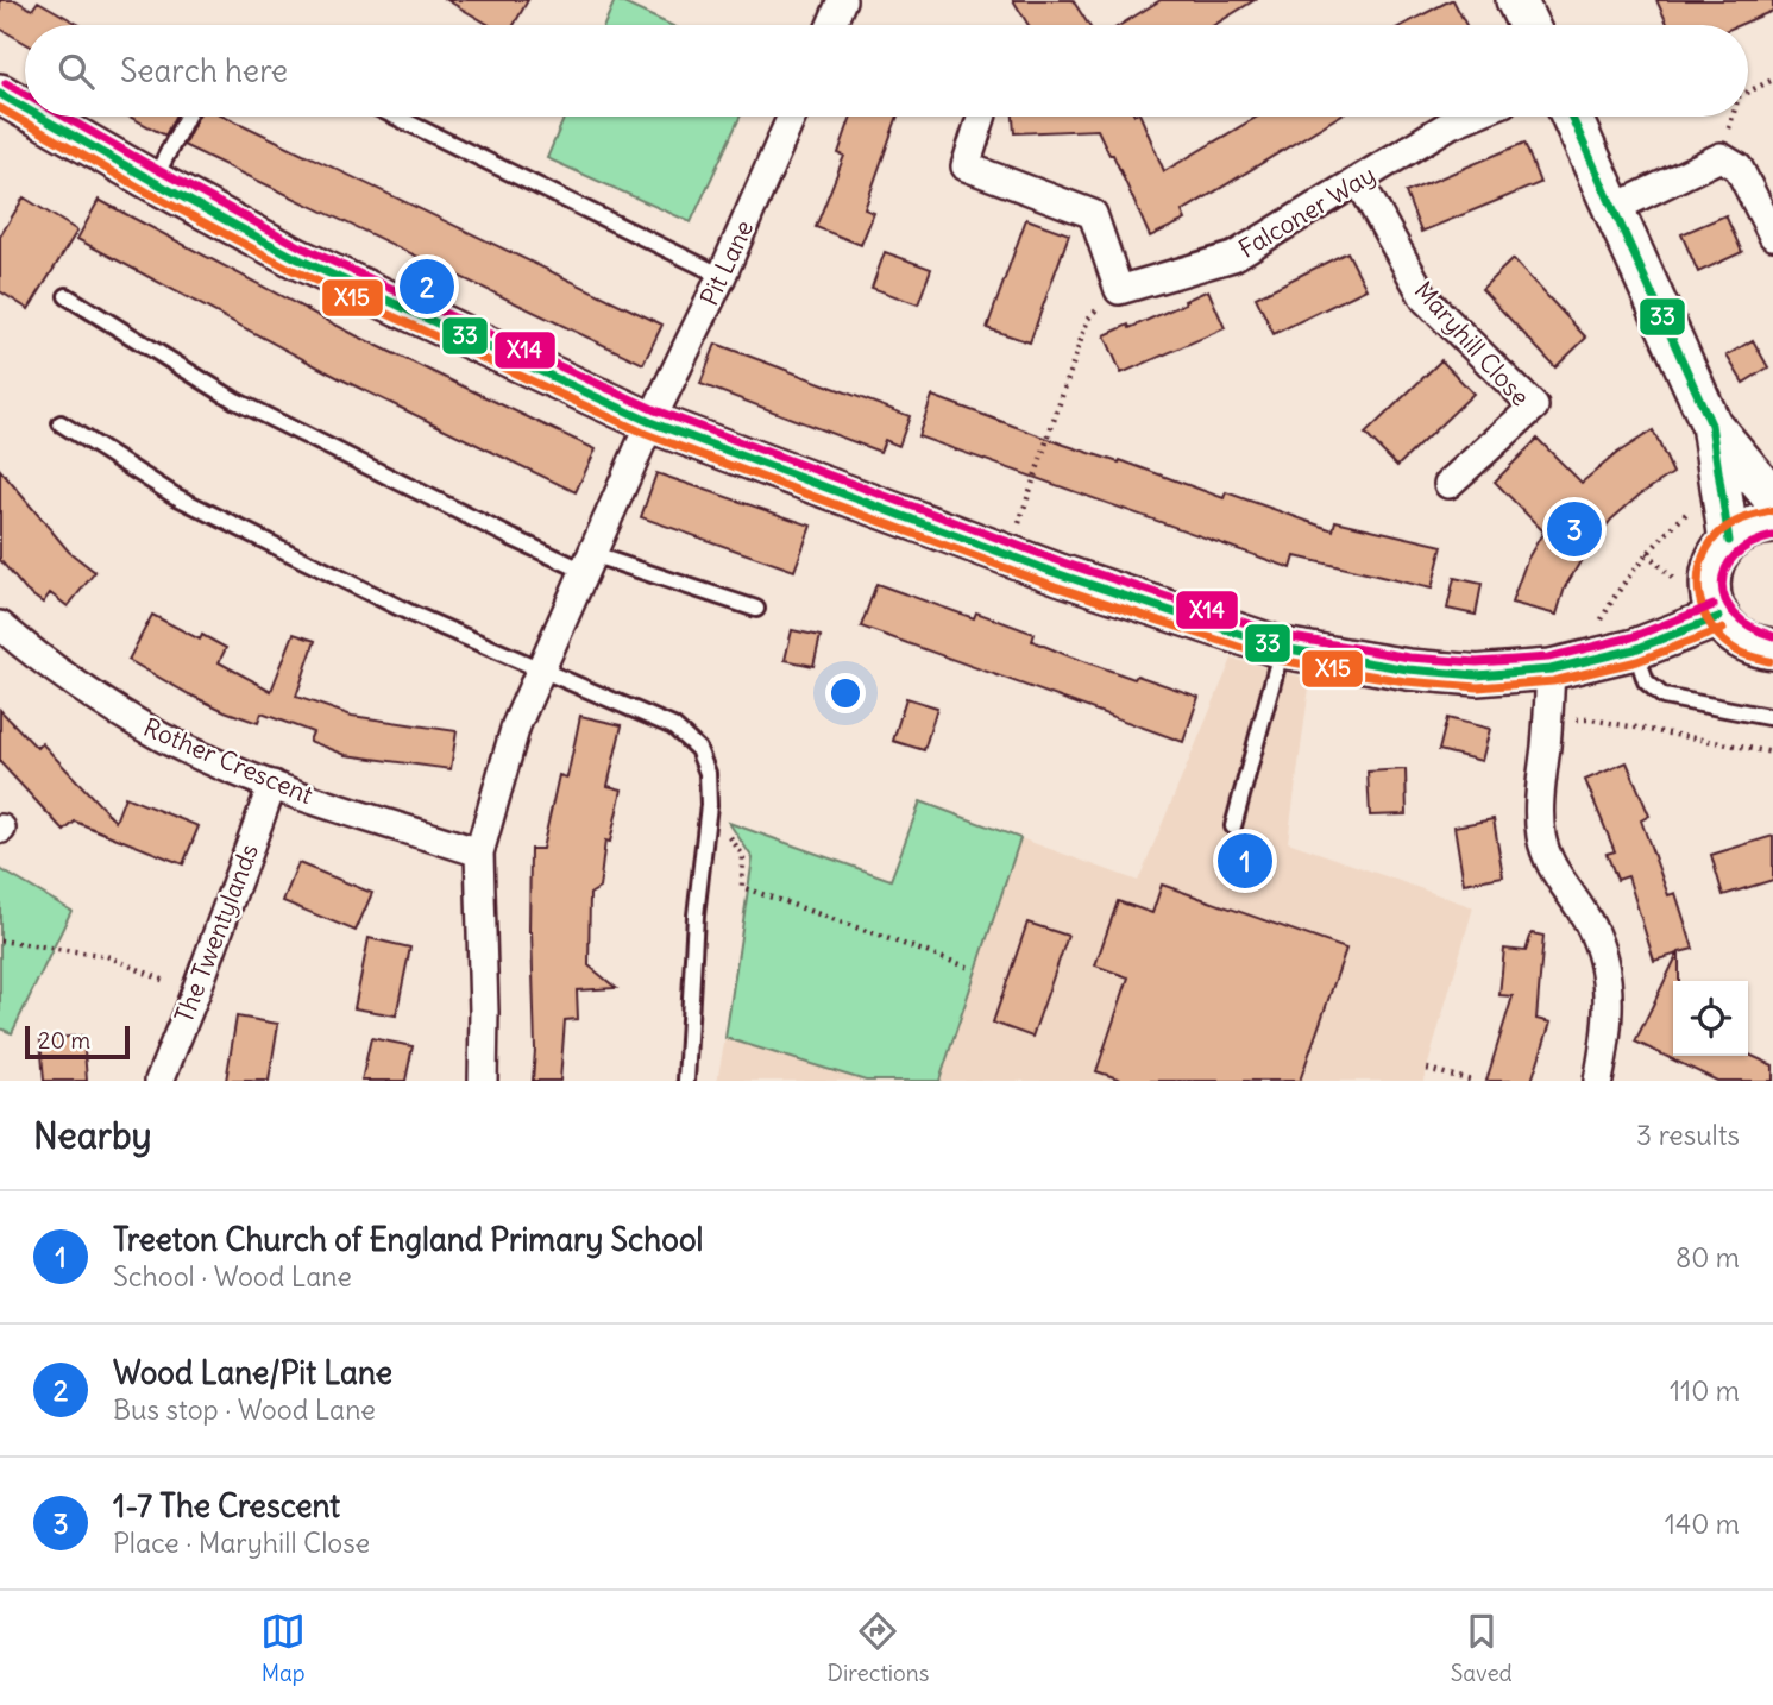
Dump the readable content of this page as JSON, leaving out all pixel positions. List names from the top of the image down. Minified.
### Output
{"streets":{"street":["Falconer Way","Pit Lane","Maryhill Close","Rother Crescent","The Twentylands"]},"crossings":[["Falconer Way","Maryhill Close"],["Rother Crescent","The Twentylands"]],"lines":["transit line X14","transit line 33","transit line X15"],"scale_bar":"20 m","page":{"search":"Search here","pins":["2","3","1"],"scale":"20 m","heading":["Nearby","3 results"],"list":[{"mark":"1","name":"Treeton Church of England Primary School","note":"School · Wood Lane","value":"80 m"},{"mark":"2","name":"Wood Lane/Pit Lane","note":"Bus stop · Wood Lane","value":"110 m"},{"mark":"3","name":"1-7 The Crescent","note":"Place · Maryhill Close","value":"140 m"}],"nav":["Map","Directions","Saved"]}}
